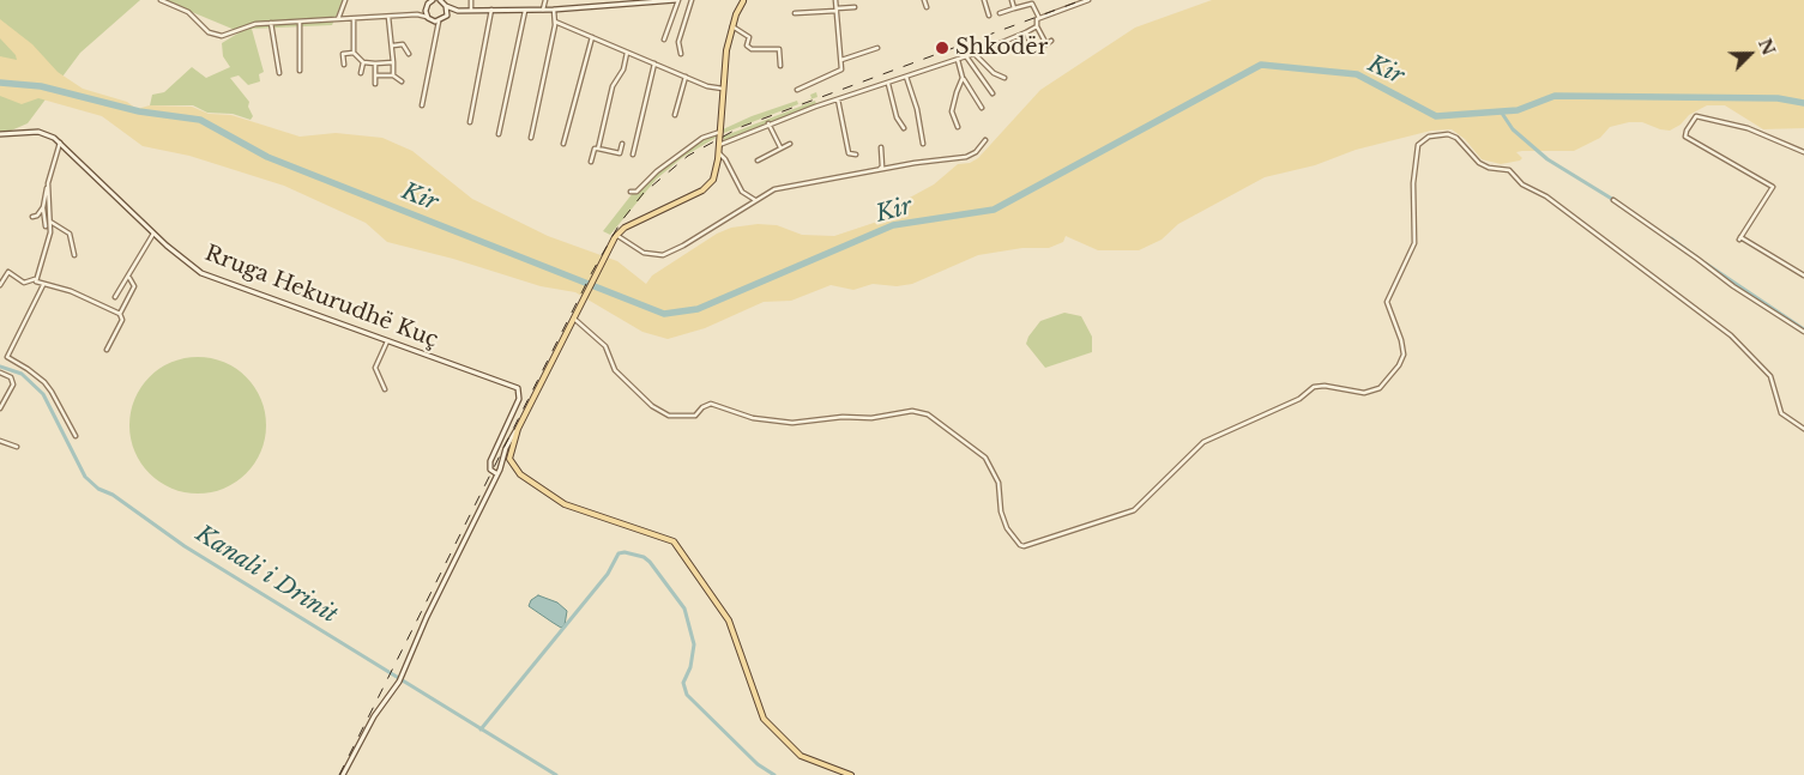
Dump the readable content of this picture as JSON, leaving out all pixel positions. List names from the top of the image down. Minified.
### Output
{"streets":{"street":["Rruga Hekurudhë Kuç"]},"water":["Kir","Kanali i Drinit"],"places":["Shkodër"],"north":"top right"}
